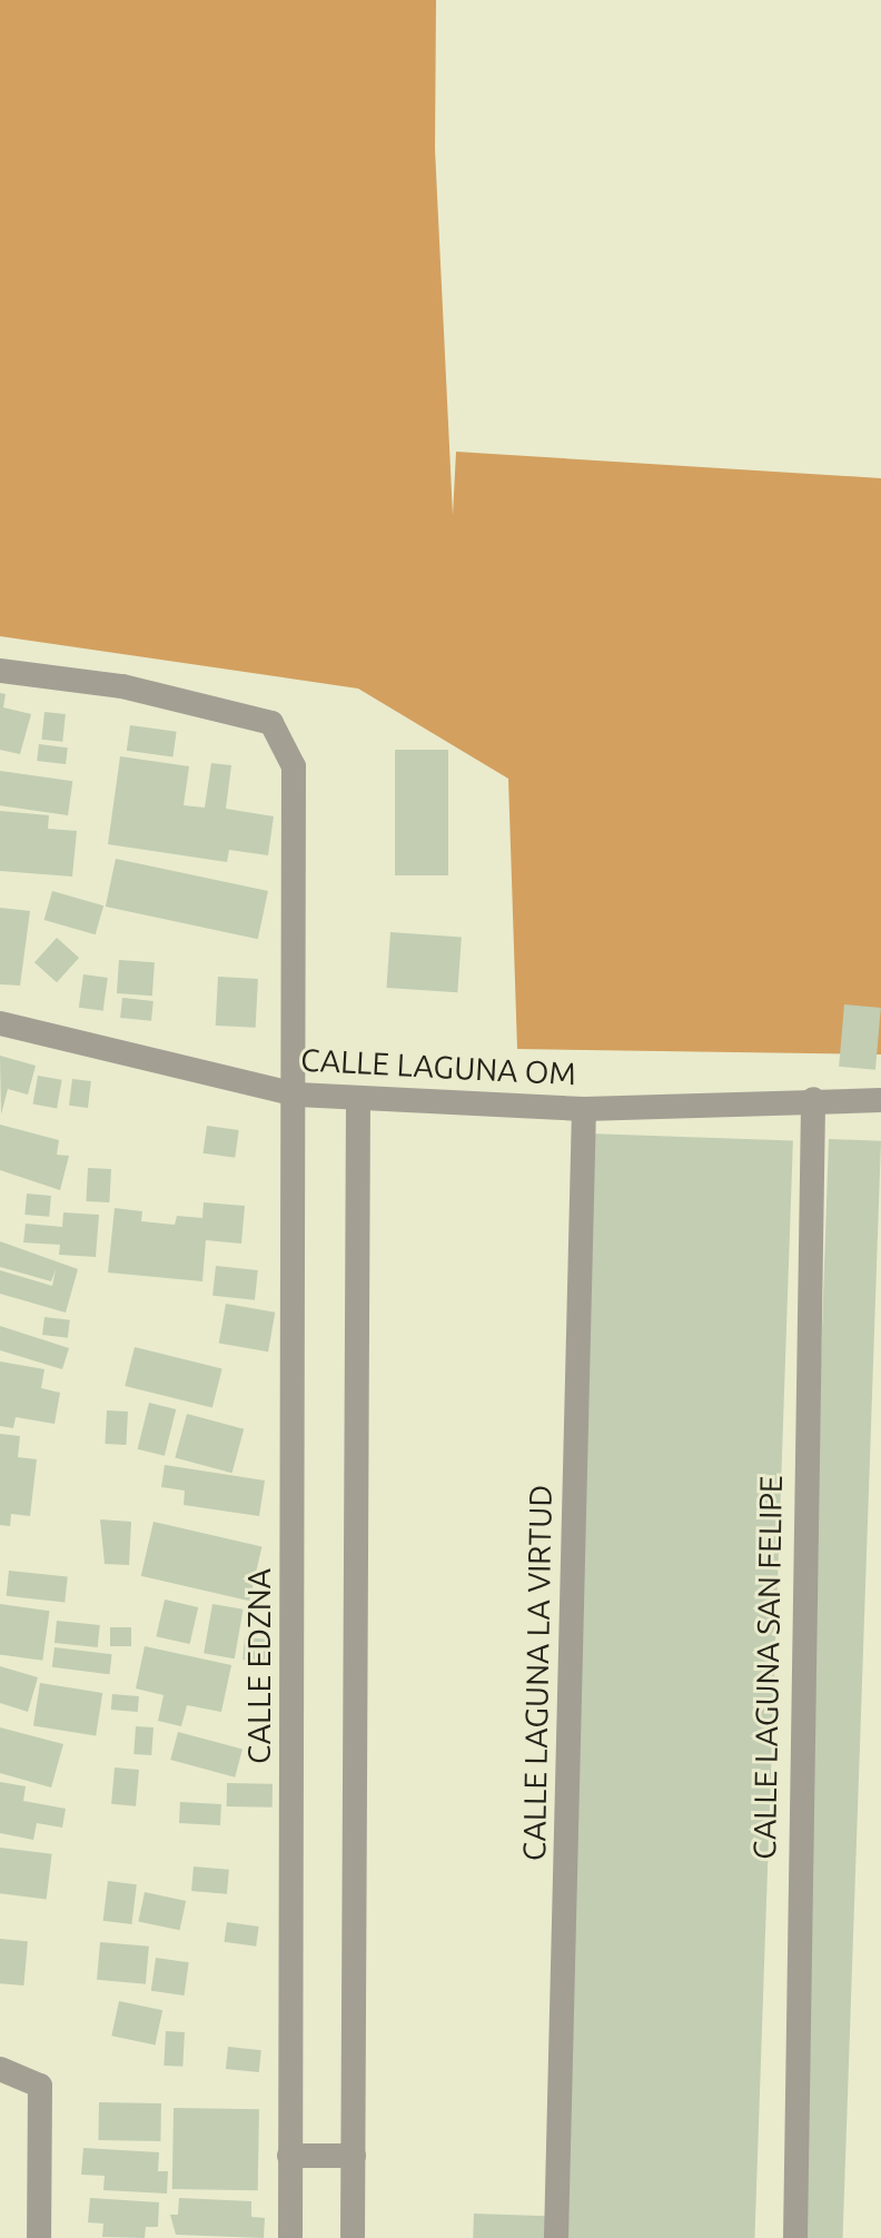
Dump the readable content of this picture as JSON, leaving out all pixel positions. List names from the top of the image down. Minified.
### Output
{"streets":{"street":["CALLE LAGUNA OM","CALLE EDZNA","CALLE LAGUNA SAN FELIPE","CALLE LAGUNA LA VIRTUD"]},"crossings":[["CALLE LAGUNA OM","CALLE EDZNA"],["CALLE LAGUNA OM","CALLE LAGUNA SAN FELIPE"],["CALLE LAGUNA OM","CALLE LAGUNA LA VIRTUD"]]}
